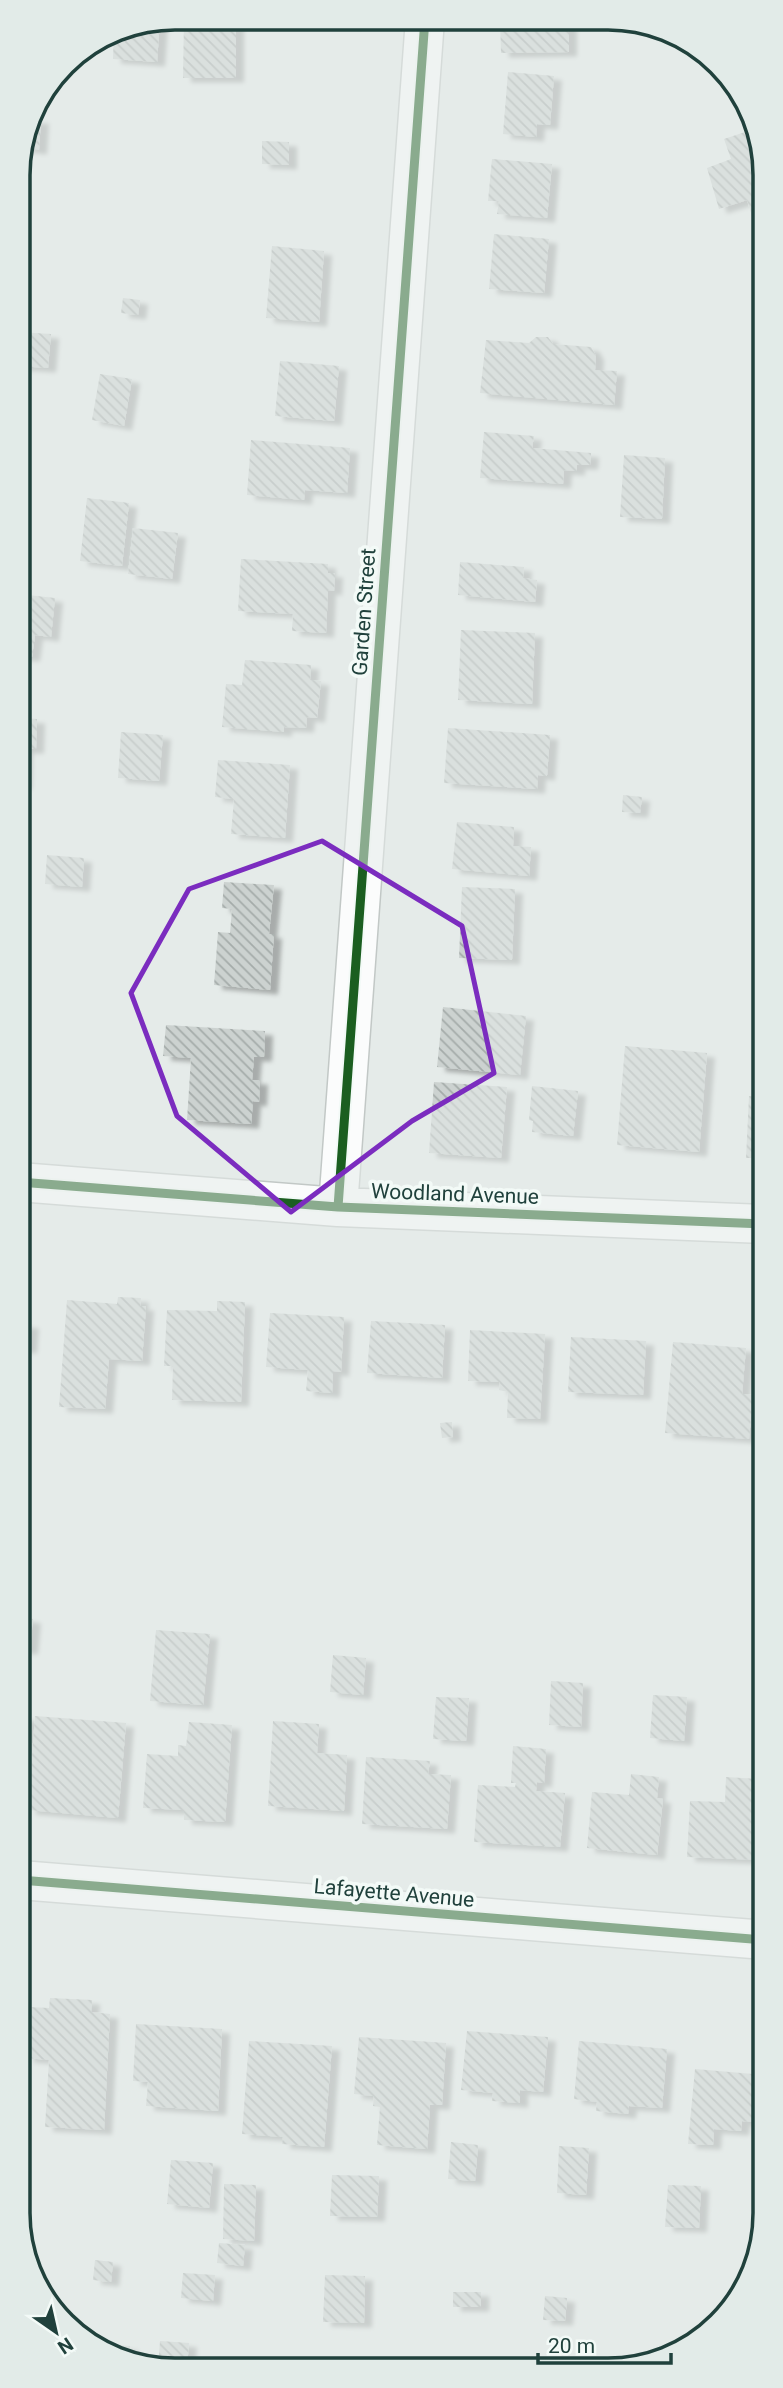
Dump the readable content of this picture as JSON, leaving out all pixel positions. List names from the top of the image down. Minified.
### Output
{"streets":{"street":["Garden Street","Woodland Avenue","Lafayette Avenue"]},"crossings":[["Garden Street","Woodland Avenue"]],"scale_bar":"20 m","north":"bottom right"}
